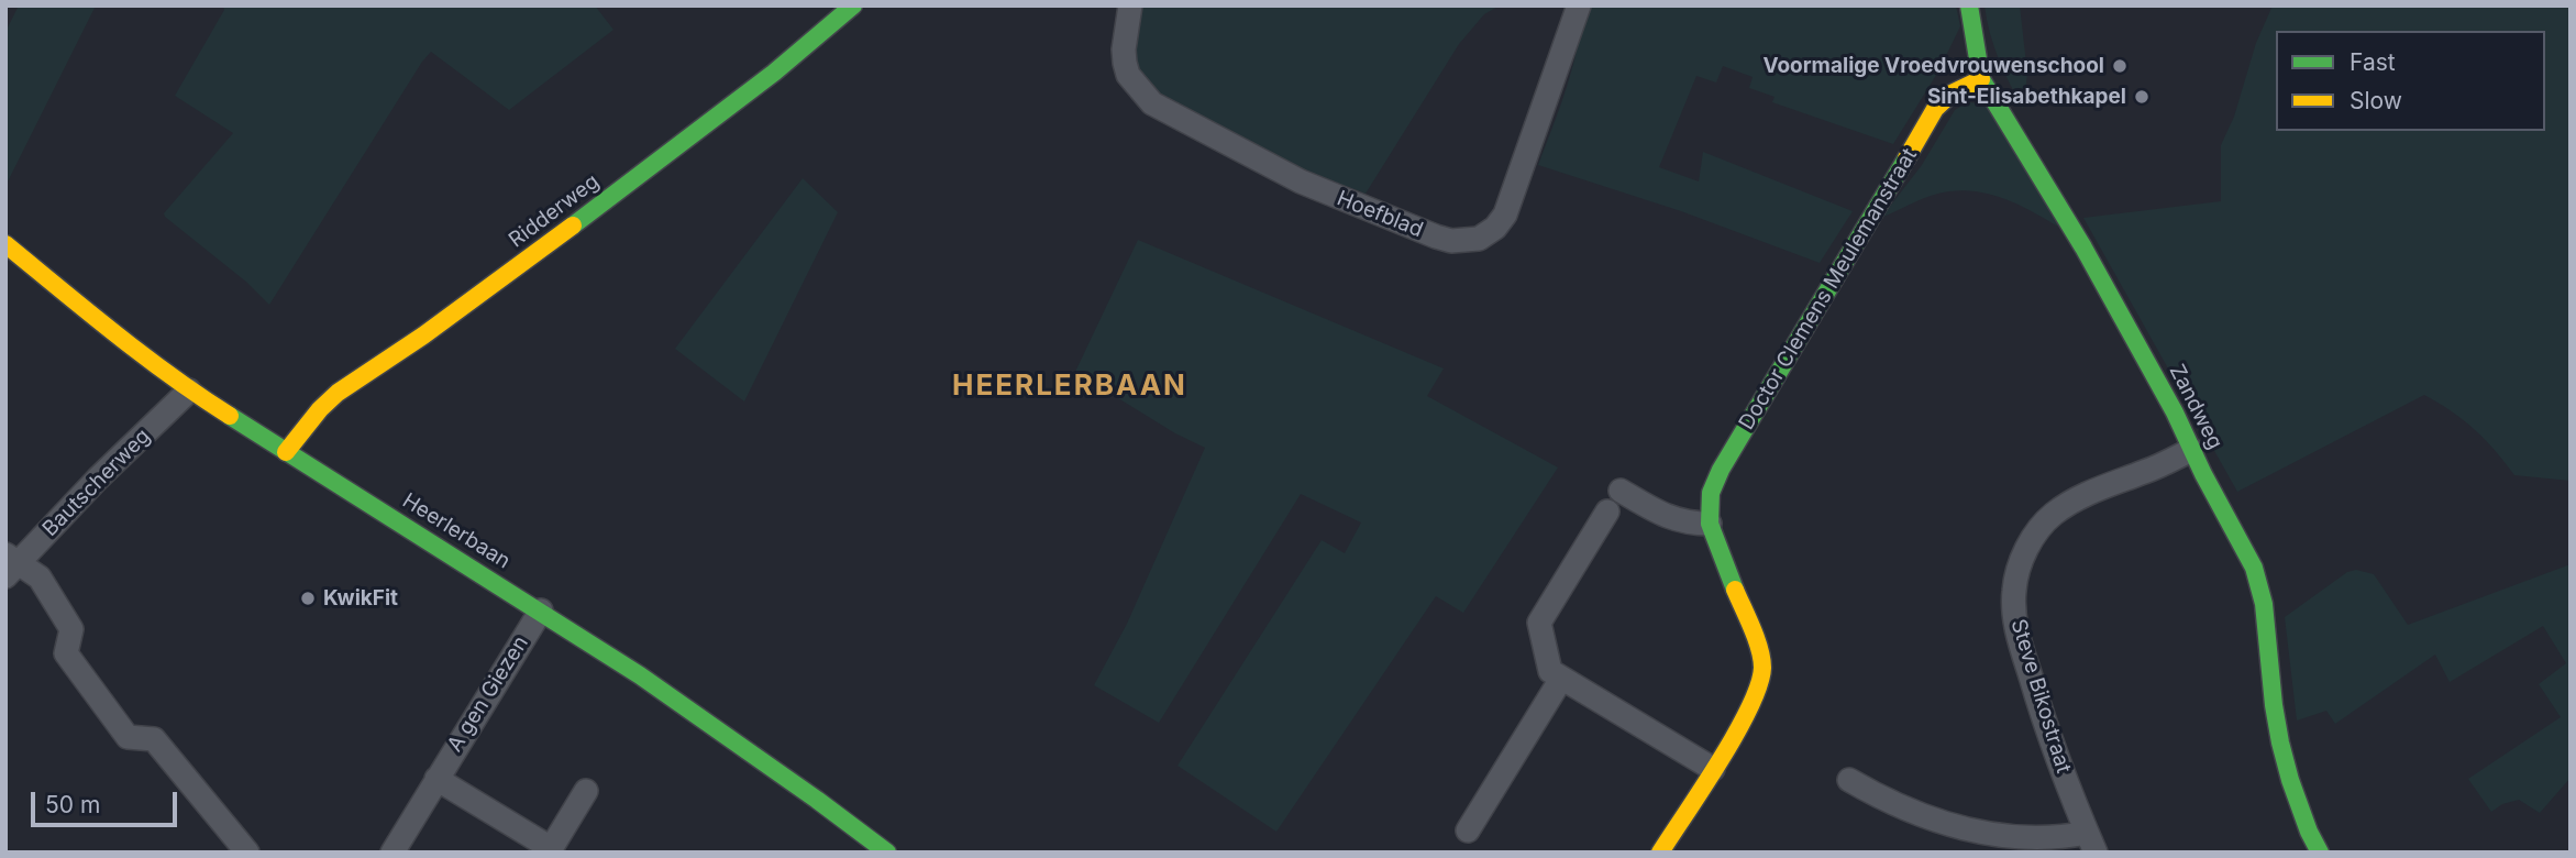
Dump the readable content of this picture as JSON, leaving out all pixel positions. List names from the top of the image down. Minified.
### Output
{"streets":{"street":["Ridderweg","Hoefblad","Doctor Clemens Meulemanstraat","Zandweg","Bautscherweg","Heerlerbaan","A gen Giezen","Steve Bikostraat"]},"crossings":[["Ridderweg","Heerlerbaan"],["Doctor Clemens Meulemanstraat","Zandweg"],["Zandweg","Steve Bikostraat"],["Bautscherweg","Heerlerbaan"],["Heerlerbaan","A gen Giezen"]],"districts":["HEERLERBAAN"],"places":["Voormalige Vroedvrouwenschool","Sint-Elisabethkapel","KwikFit"],"legend":["Fast","Slow"],"scale_bar":"50 m"}
